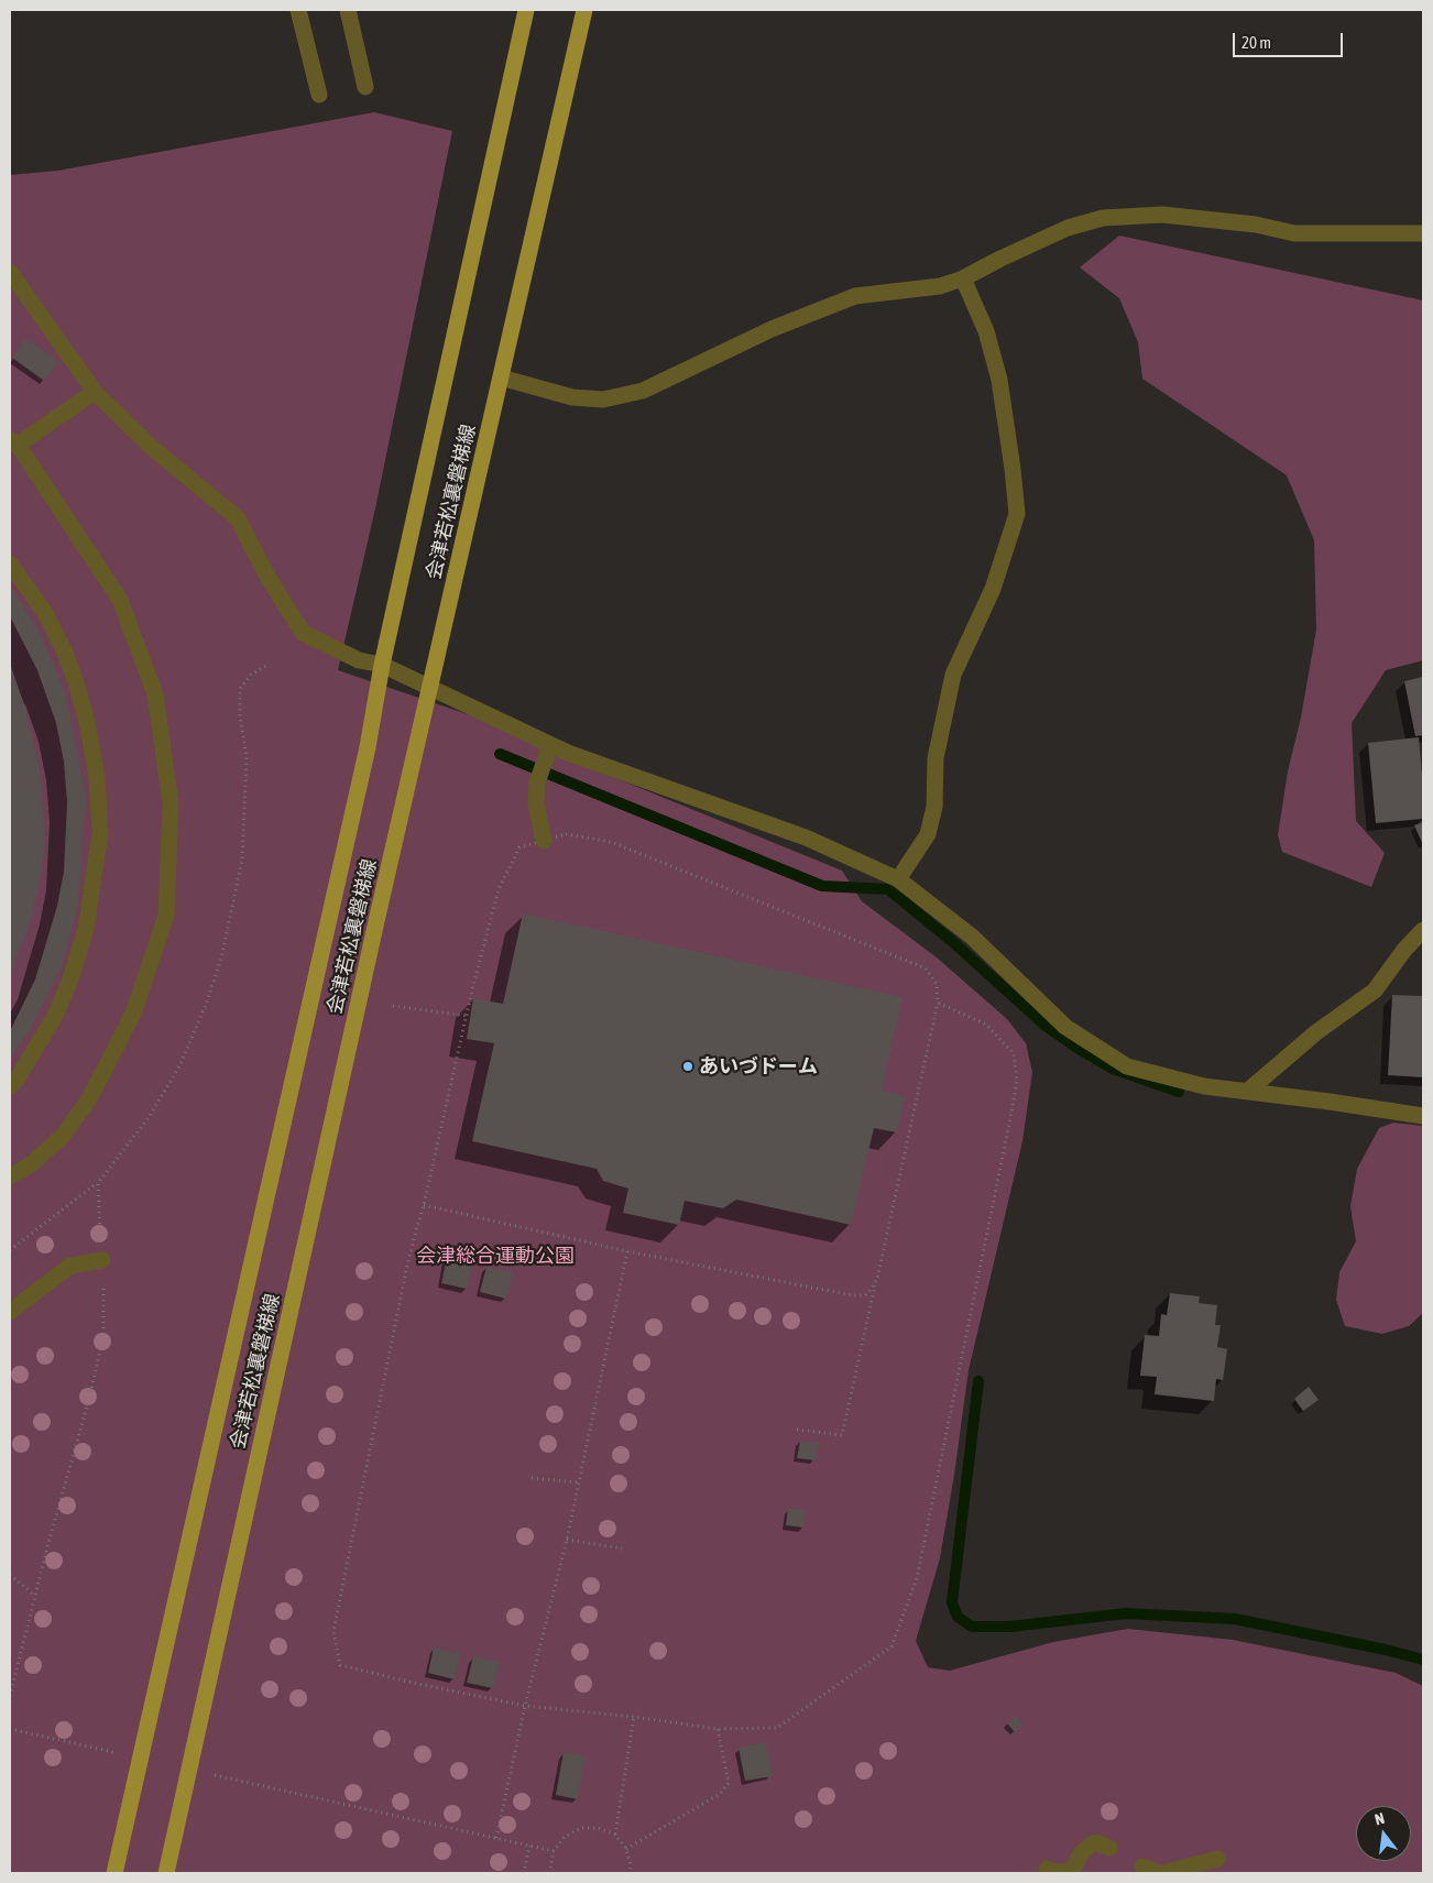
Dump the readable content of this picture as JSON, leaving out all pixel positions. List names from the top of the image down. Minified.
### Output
{"streets":{"main road":["会津若松裏磐梯線"]},"parks":["会津総合運動公園"],"places":["あいづドーム"],"scale_bar":"20 m","north":"top"}
